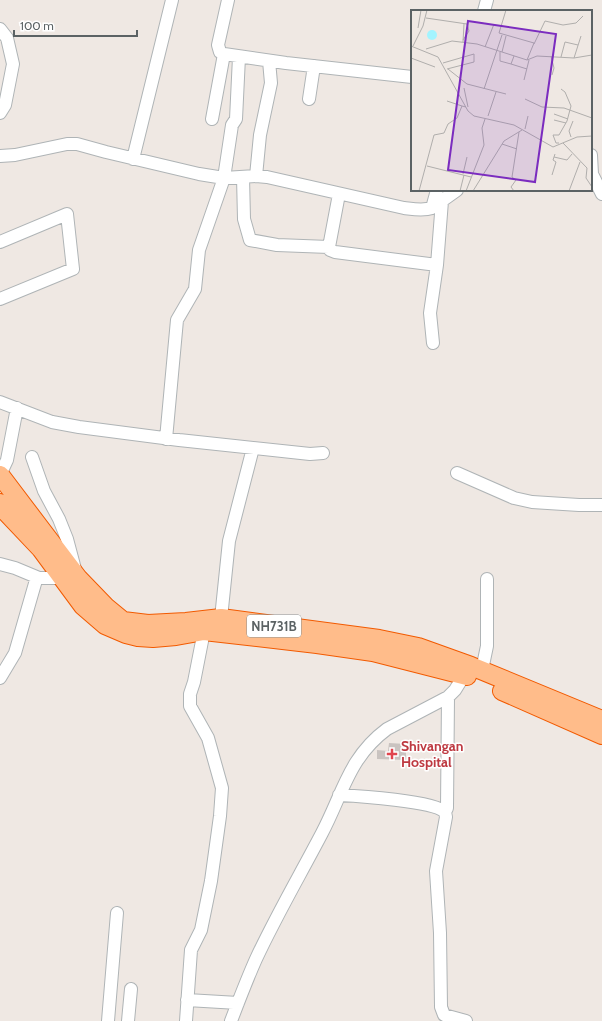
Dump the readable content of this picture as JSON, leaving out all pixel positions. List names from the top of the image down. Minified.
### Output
{"streets":{"highway":["NH731B"]},"places":{"health":["Shivangan Hospital"]},"scale_bar":"100 m"}
